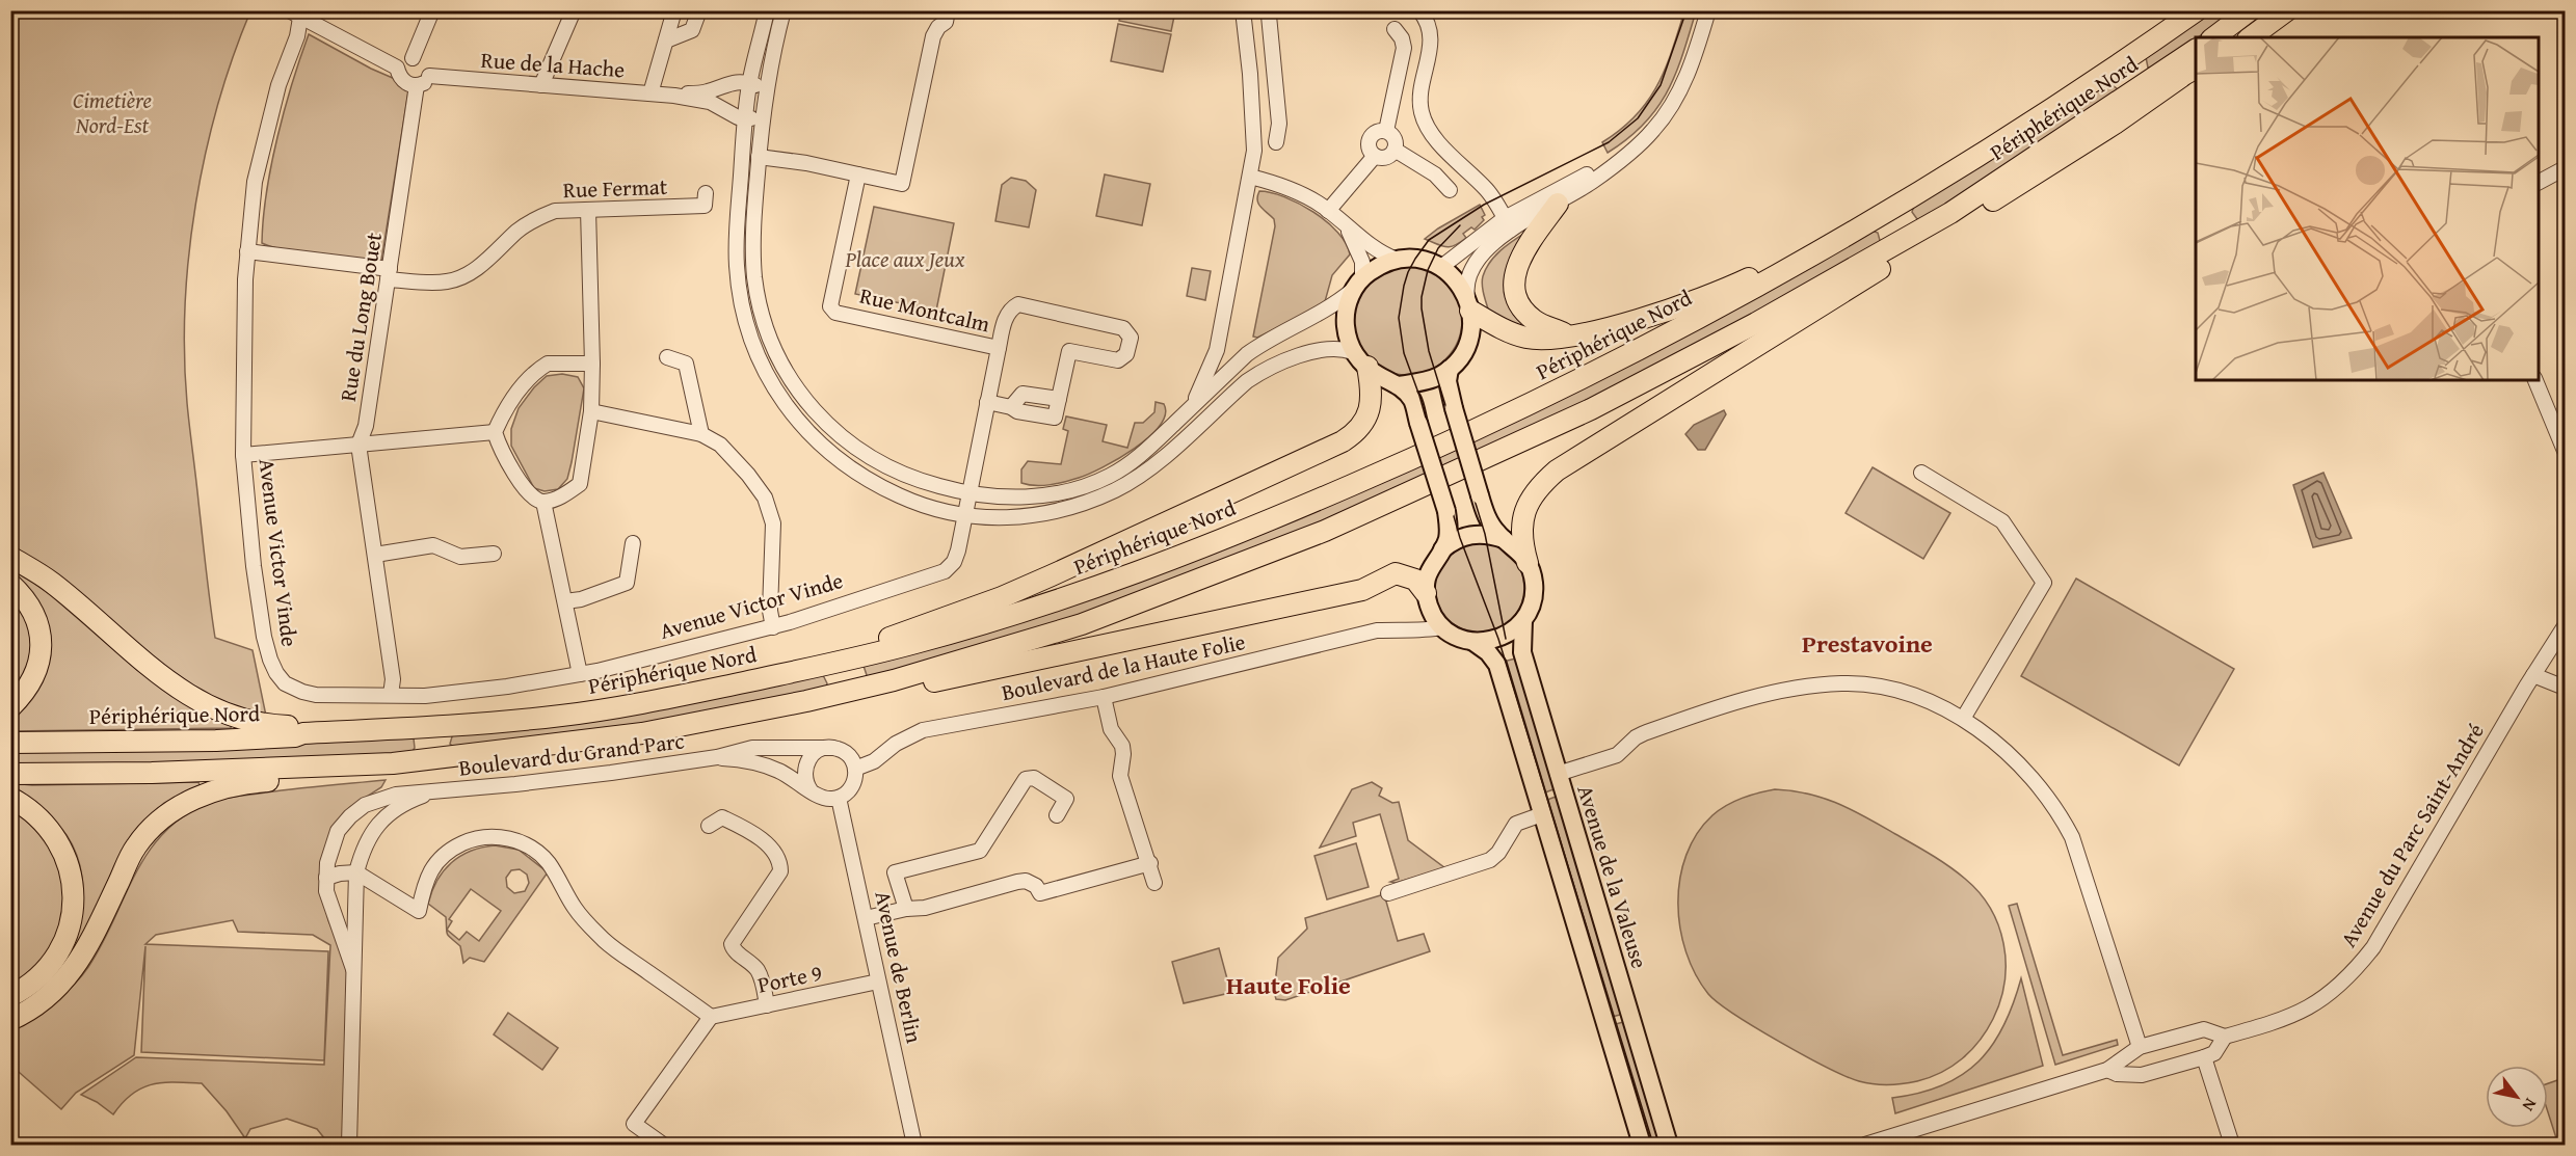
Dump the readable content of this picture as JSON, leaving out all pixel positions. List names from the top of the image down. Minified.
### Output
{"streets":{"highway":["Périphérique Nord"],"main road":["Avenue de la Valeuse"],"street":["Rue de la Hache","Rue Fermat","Rue Montcalm","Rue du Long Bouet","Avenue Victor Vinde","Boulevard de la Haute Folie","Boulevard du Grand Parc","Avenue du Parc Saint-André","Avenue de Berlin","Porte 9"]},"crossings":[["Rue de la Hache","Rue du Long Bouet"],["Rue Fermat","Rue du Long Bouet"],["Rue Fermat","Avenue Victor Vinde"],["Rue Montcalm","Avenue Victor Vinde"],["Rue du Long Bouet","Avenue Victor Vinde"],["Boulevard de la Haute Folie","Boulevard du Grand Parc"],["Boulevard de la Haute Folie","Avenue de la Valeuse"],["Boulevard de la Haute Folie","Avenue de Berlin"],["Boulevard du Grand Parc","Avenue de Berlin"],["Avenue de Berlin","Porte 9"]],"districts":["Prestavoine","Haute Folie"],"parks":["Cimetière Nord-Est","Place aux Jeux"],"north":"bottom right"}
